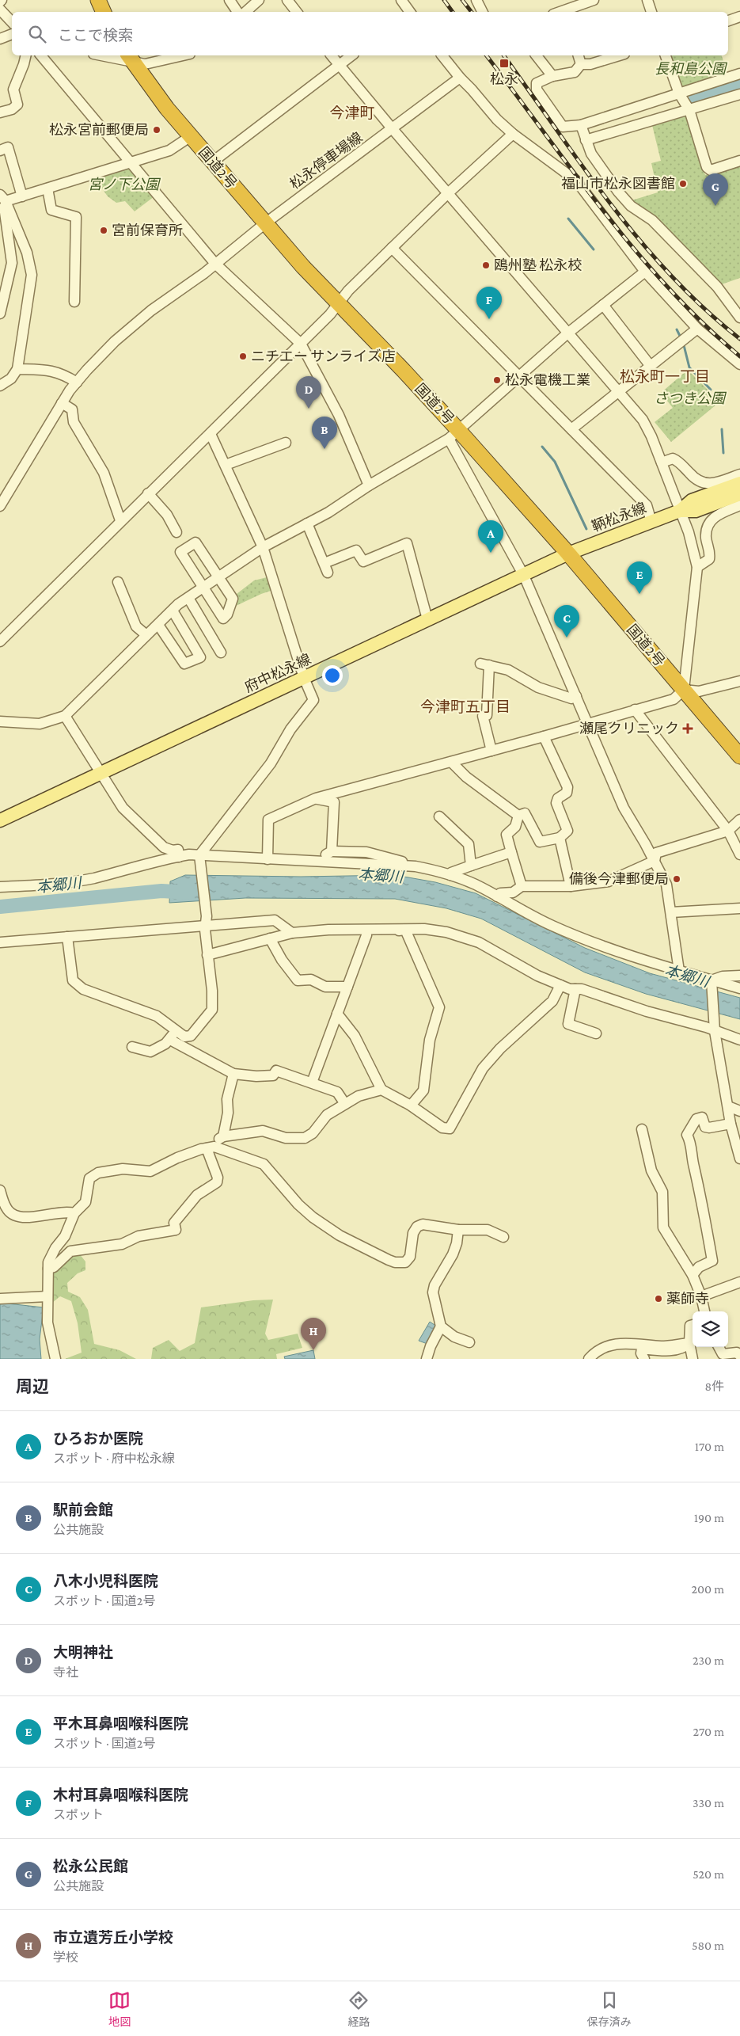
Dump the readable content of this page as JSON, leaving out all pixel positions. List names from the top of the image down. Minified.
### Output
{"streets":{"highway":["国道2号"],"main road":["鞆松永線","府中松永線"],"street":["松永停車場線"]},"crossings":[["松永停車場線","国道2号"],["国道2号","鞆松永線"],["国道2号","府中松永線"],["鞆松永線","府中松永線"]],"districts":["今津町","松永町一丁目","今津町五丁目"],"water":["本郷川"],"parks":["長和島公園","宮ノ下公園","さつき公園"],"places":{"transit":["松永"],"other":["松永宮前郵便局","福山市松永図書館","宮前保育所","鴎州塾 松永校","ニチエー サンライズ店","松永電機工業","備後今津郵便局","薬師寺"],"health":["瀬尾クリニック"]},"page":{"search":"ここで検索","pins":["G","F","D","B","A","E","C","H"],"heading":["周辺","8件"],"list":[{"mark":"A","name":"ひろおか医院","note":"スポット · 府中松永線","value":"170 m"},{"mark":"B","name":"駅前会館","note":"公共施設","value":"190 m"},{"mark":"C","name":"八木小児科医院","note":"スポット · 国道2号","value":"200 m"},{"mark":"D","name":"大明神社","note":"寺社","value":"230 m"},{"mark":"E","name":"平木耳鼻咽喉科医院","note":"スポット · 国道2号","value":"270 m"},{"mark":"F","name":"木村耳鼻咽喉科医院","note":"スポット","value":"330 m"},{"mark":"G","name":"松永公民館","note":"公共施設","value":"520 m"},{"mark":"H","name":"市立遺芳丘小学校","note":"学校","value":"580 m"}],"nav":["地図","経路","保存済み"]}}
